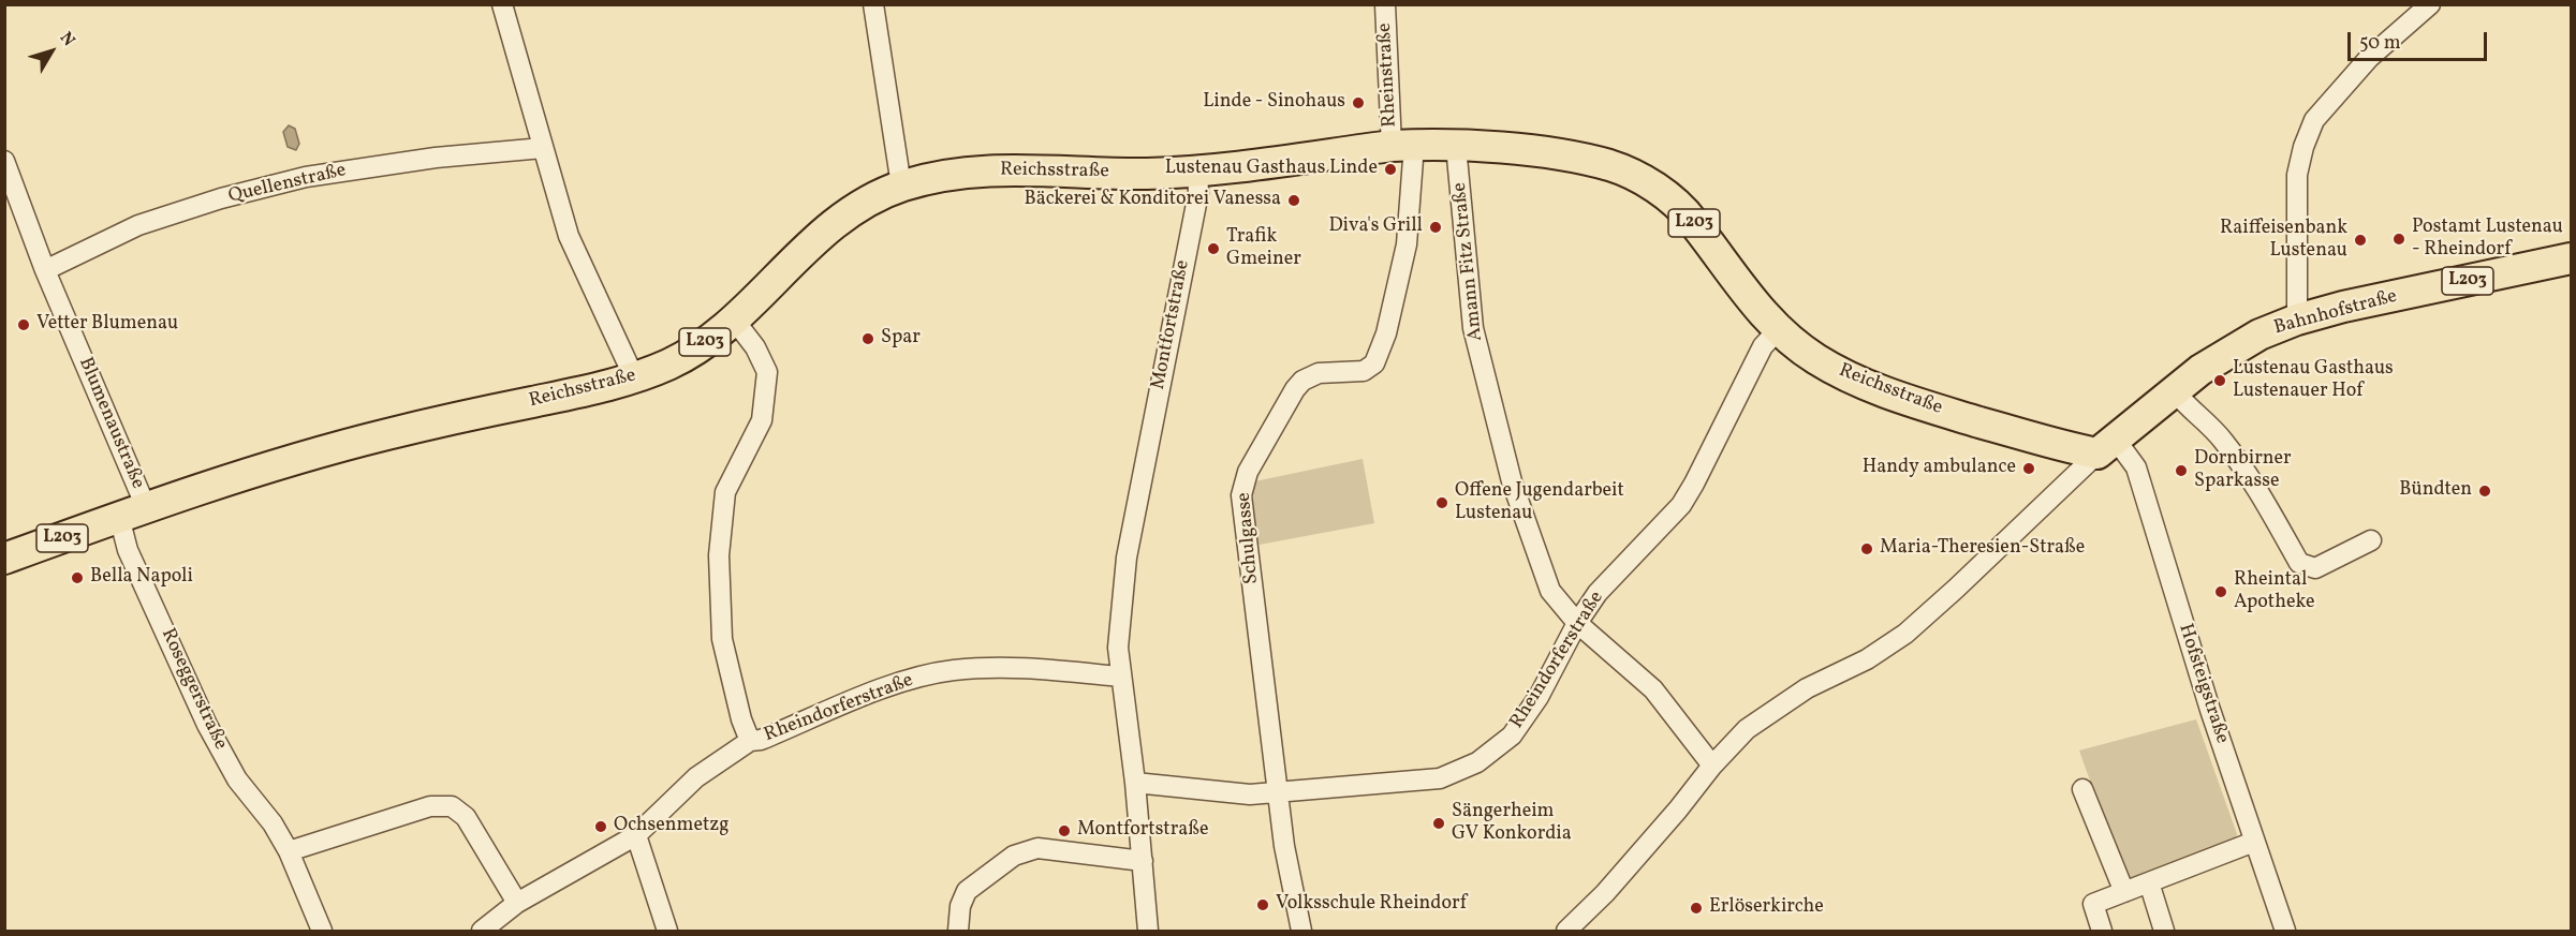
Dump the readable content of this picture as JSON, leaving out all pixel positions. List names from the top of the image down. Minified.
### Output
{"streets":{"main road":["Reichsstraße","L203","Bahnhofstraße"],"street":["Rheinstraße","Quellenstraße","Amann Fitz Straße","Montfortstraße","Blumenaustraße","Schulgasse","Rheindorferstraße","Hofsteigstraße","Roseggerstraße"]},"crossings":[["Rheinstraße","Reichsstraße"],["Rheinstraße","Schulgasse"],["Reichsstraße","Amann Fitz Straße"],["Reichsstraße","Bahnhofstraße"],["Reichsstraße","Montfortstraße"],["Reichsstraße","Blumenaustraße"],["Reichsstraße","Schulgasse"],["Reichsstraße","Rheindorferstraße"],["Reichsstraße","Hofsteigstraße"],["Reichsstraße","Roseggerstraße"],["Quellenstraße","Blumenaustraße"],["Amann Fitz Straße","Rheindorferstraße"],["Bahnhofstraße","Hofsteigstraße"],["Montfortstraße","Rheindorferstraße"],["Blumenaustraße","Roseggerstraße"],["Schulgasse","Rheindorferstraße"]],"places":["Linde - Sinohaus","Lustenau Gasthaus Linde","Bäckerei & Konditorei Vanessa","Diva's Grill","Postamt Lustenau - Rheindorf","Raiffeisenbank Lustenau","Trafik Gmeiner","Vetter Blumenau","Spar","Lustenau Gasthaus Lustenauer Hof","Handy ambulance","Dornbirner Sparkasse","Bündten","Offene Jugendarbeit Lustenau","Maria-Theresien-Straße","Bella Napoli","Rheintal Apotheke","Sängerheim GV Konkordia","Ochsenmetzg","Montfortstraße","Volksschule Rheindorf","Erlöserkirche"],"scale_bar":"50 m","north":"top right"}
